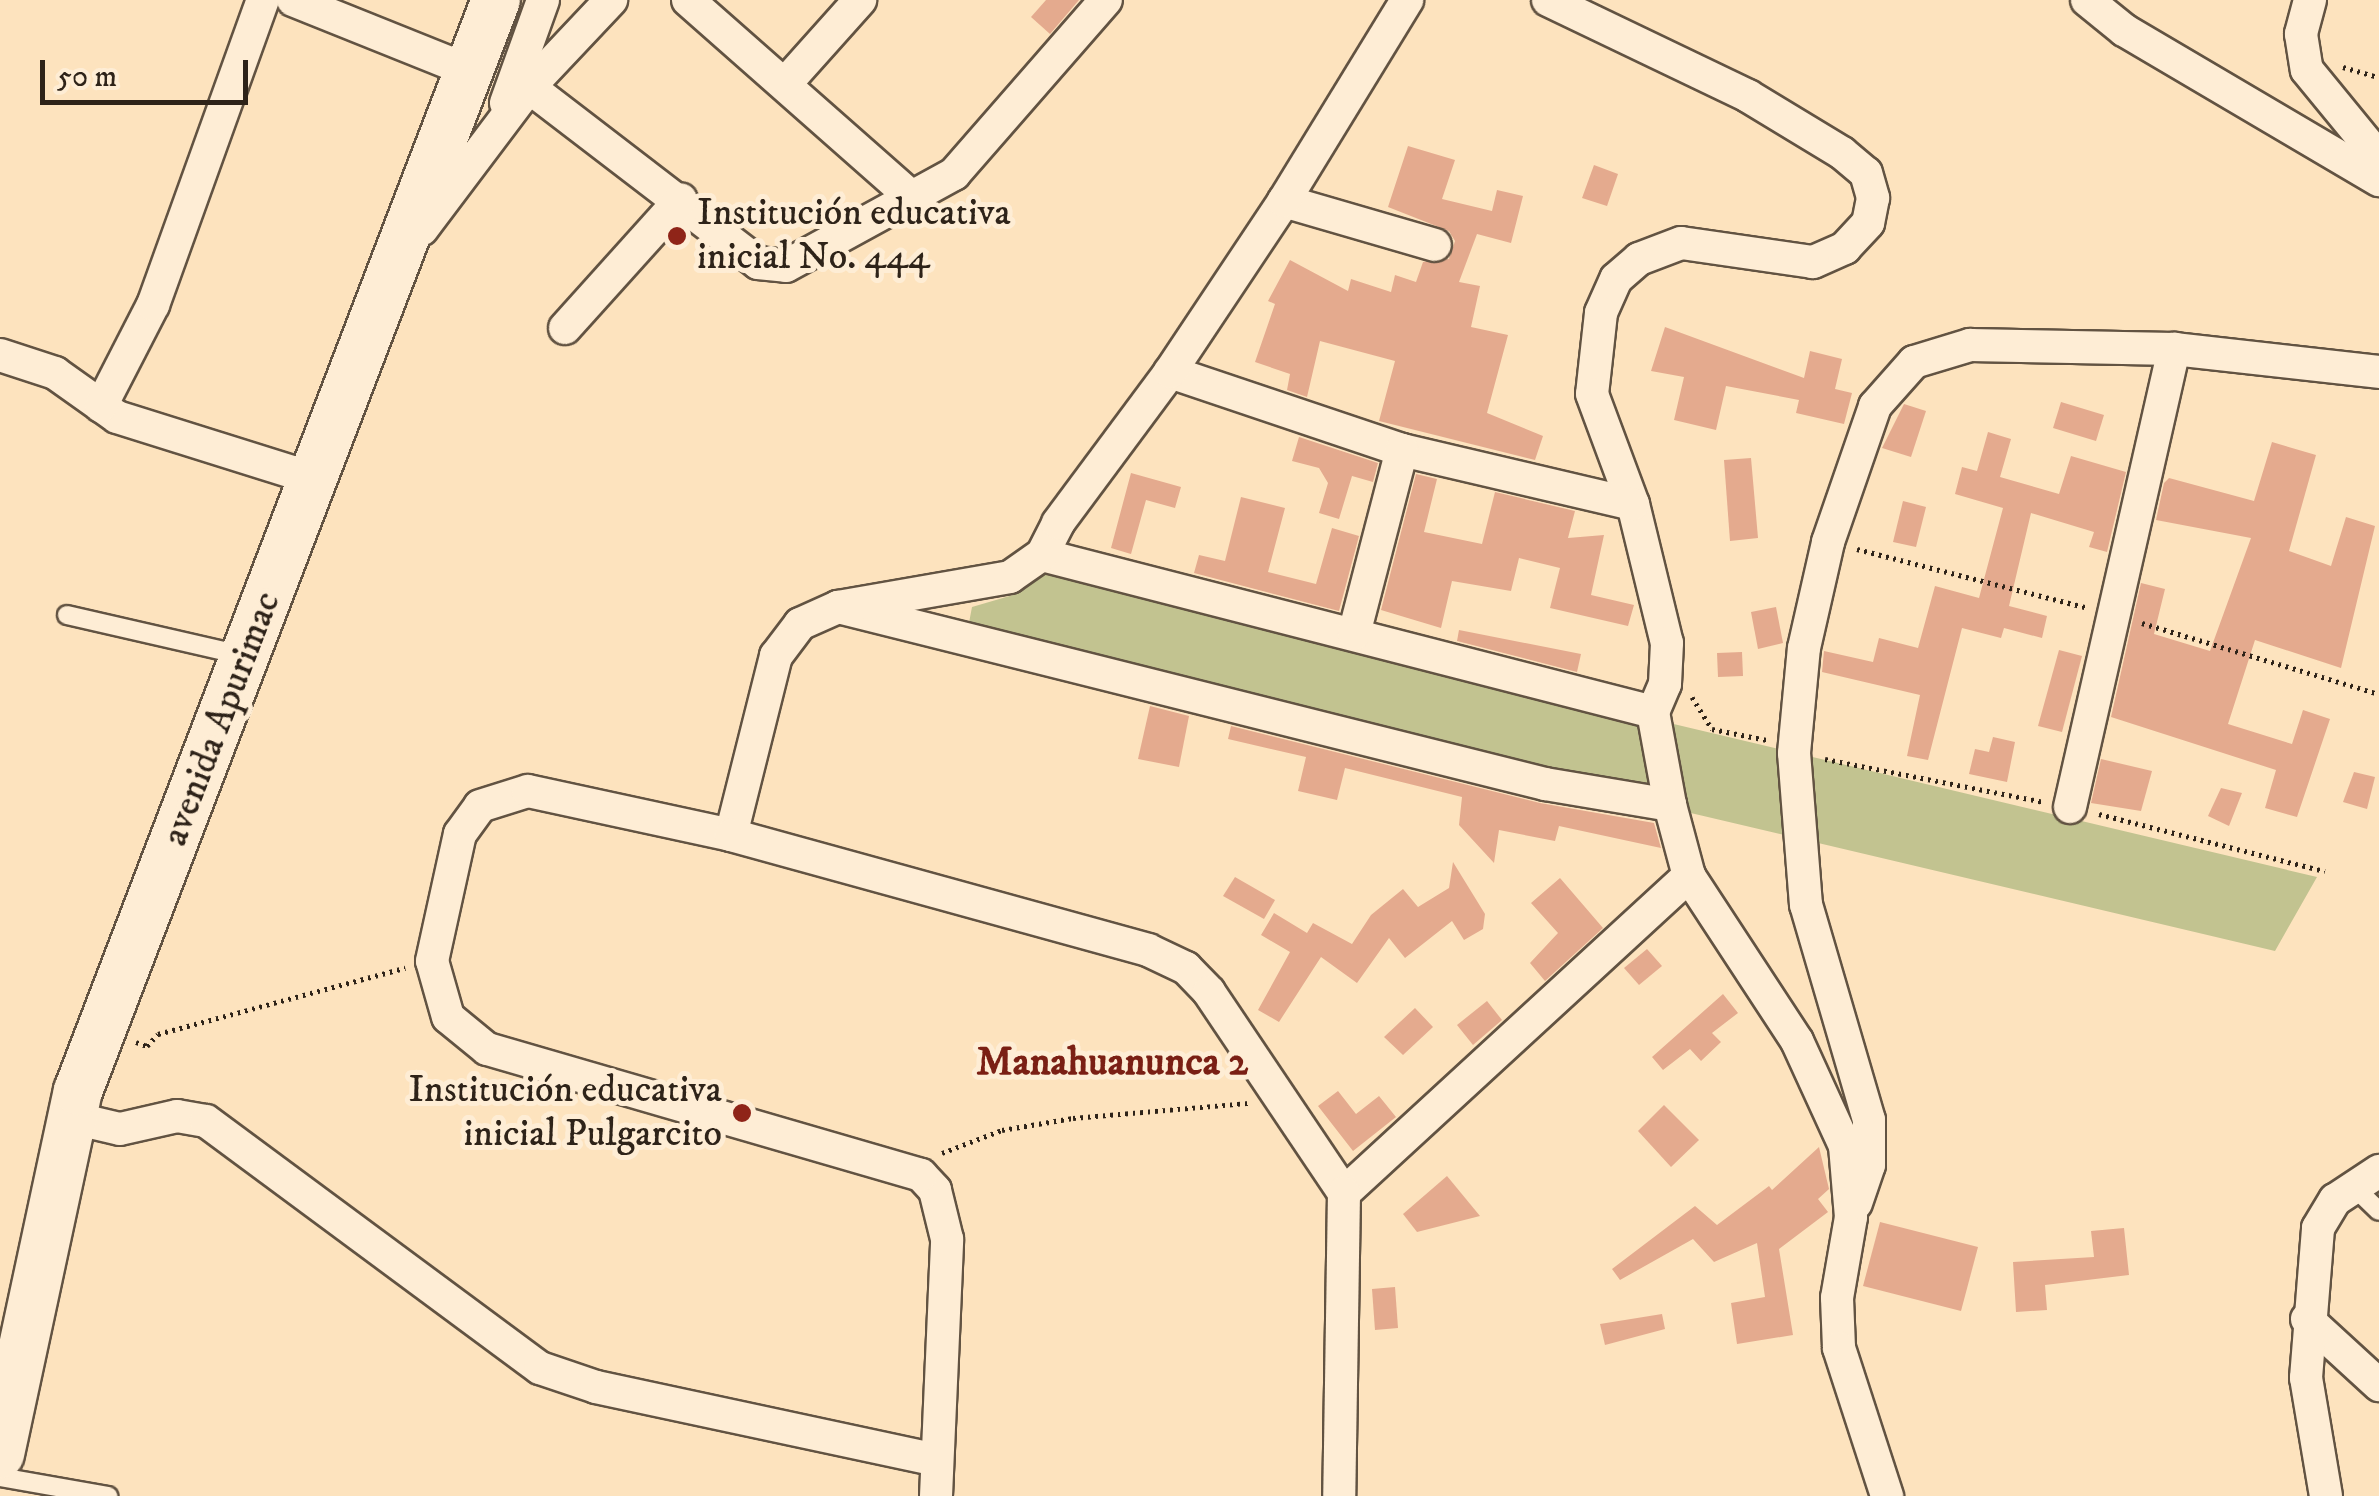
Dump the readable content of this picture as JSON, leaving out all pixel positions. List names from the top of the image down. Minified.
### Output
{"streets":{"street":["avenida Apurimac"]},"districts":["Manahuanunca 2"],"places":["Institución educativa inicial No. 444","Institución educativa inicial Pulgarcito"],"scale_bar":"50 m"}
